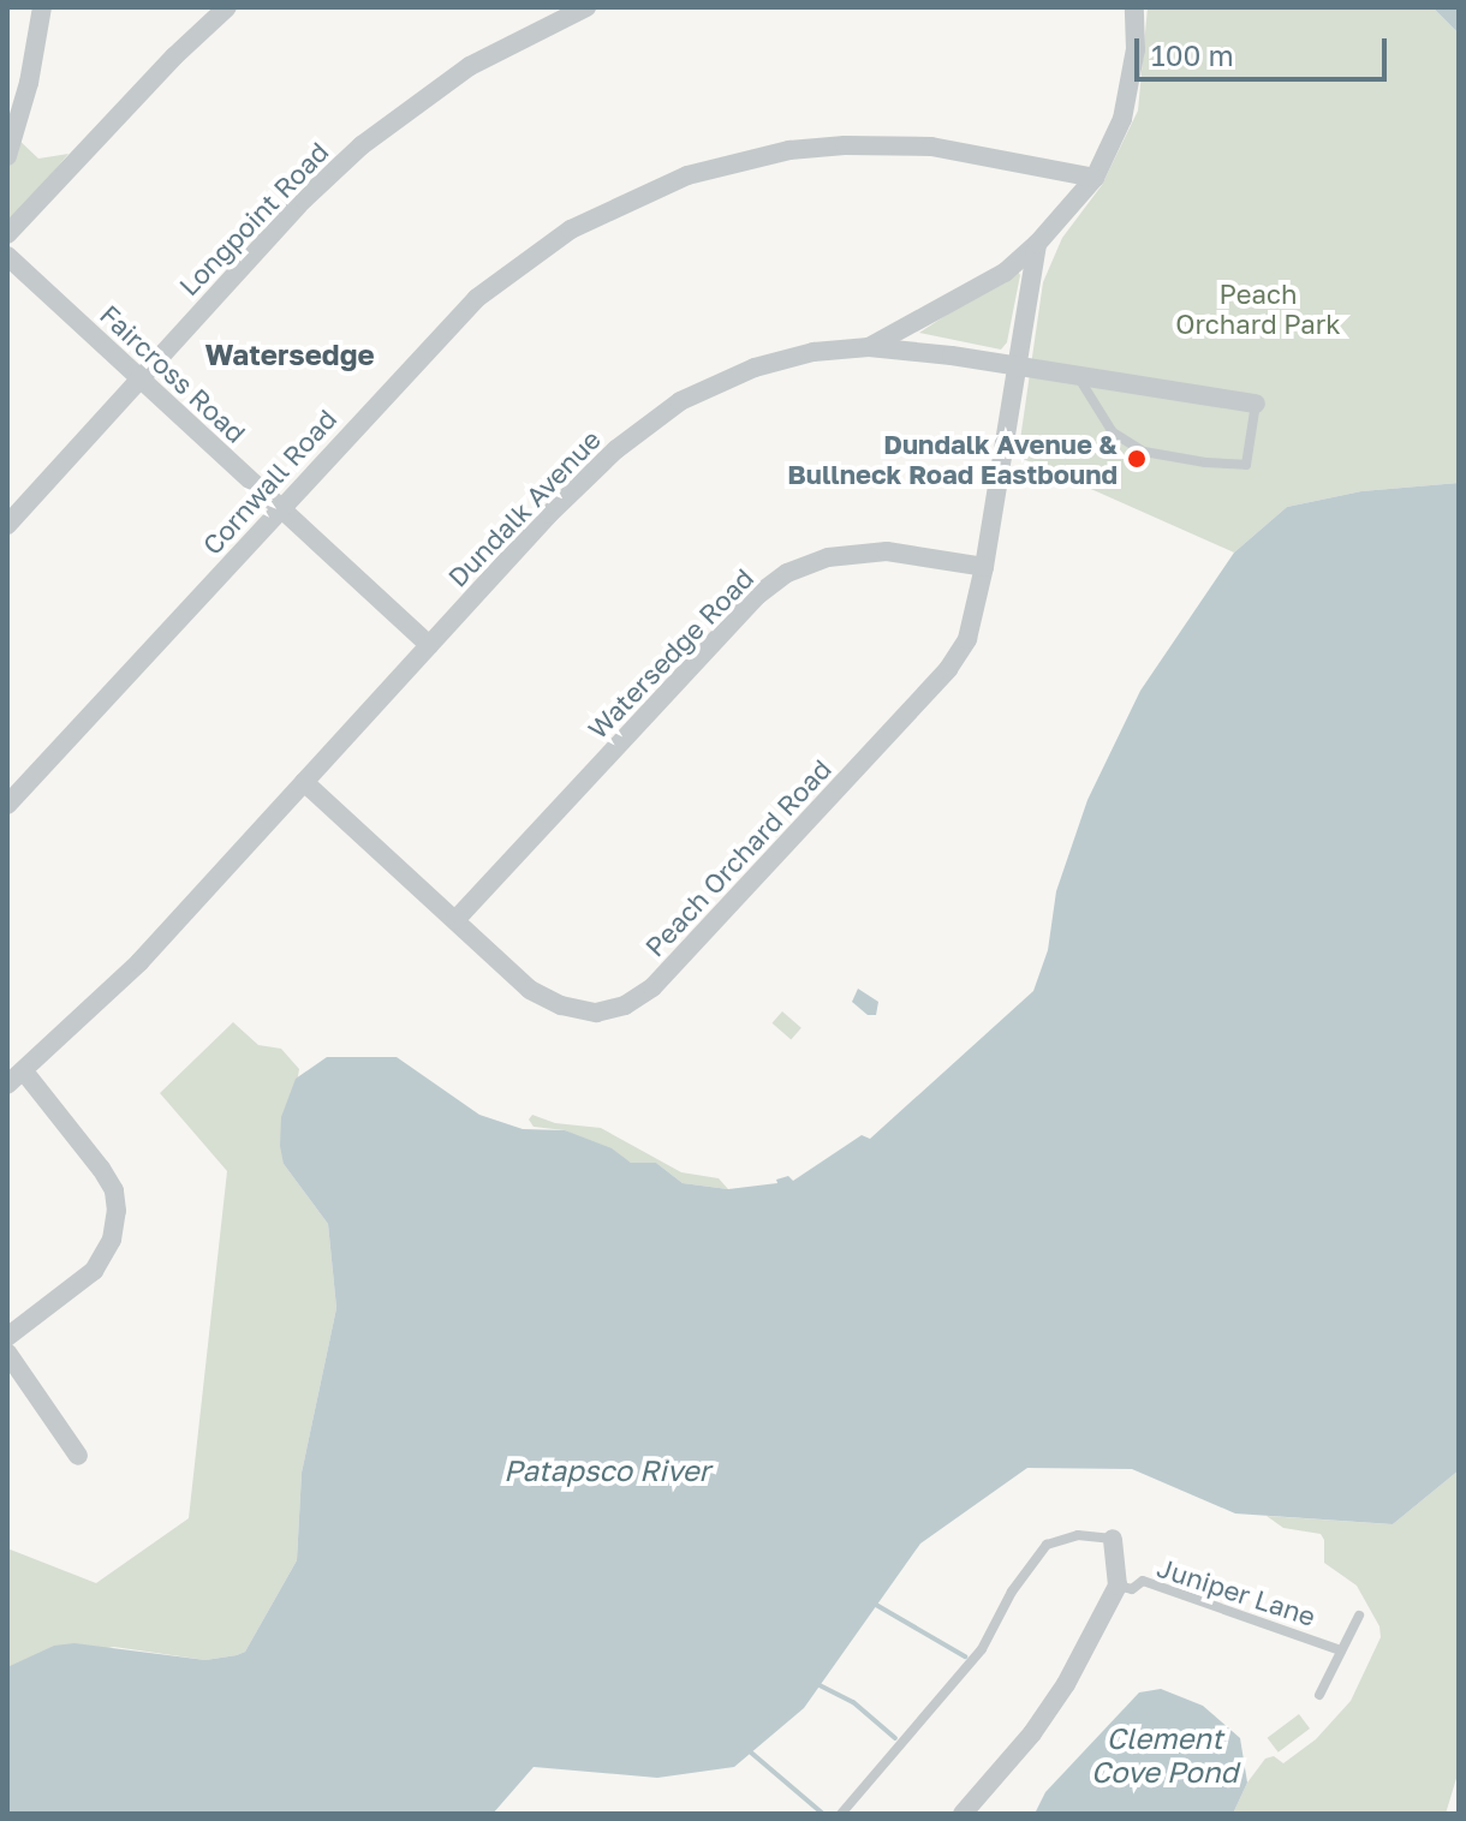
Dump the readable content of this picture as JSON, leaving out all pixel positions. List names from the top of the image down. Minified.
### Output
{"streets":{"street":["Longpoint Road","Faircross Road","Cornwall Road","Dundalk Avenue","Watersedge Road","Peach Orchard Road"],"lane":["Juniper Lane"]},"crossings":[["Longpoint Road","Faircross Road"],["Faircross Road","Cornwall Road"],["Faircross Road","Dundalk Avenue"],["Dundalk Avenue","Peach Orchard Road"],["Watersedge Road","Peach Orchard Road"]],"districts":["Watersedge"],"water":["Patapsco River","Clement Cove Pond"],"parks":["Peach Orchard Park"],"places":["Dundalk Avenue & Bullneck Road Eastbound"],"scale_bar":"100 m"}
